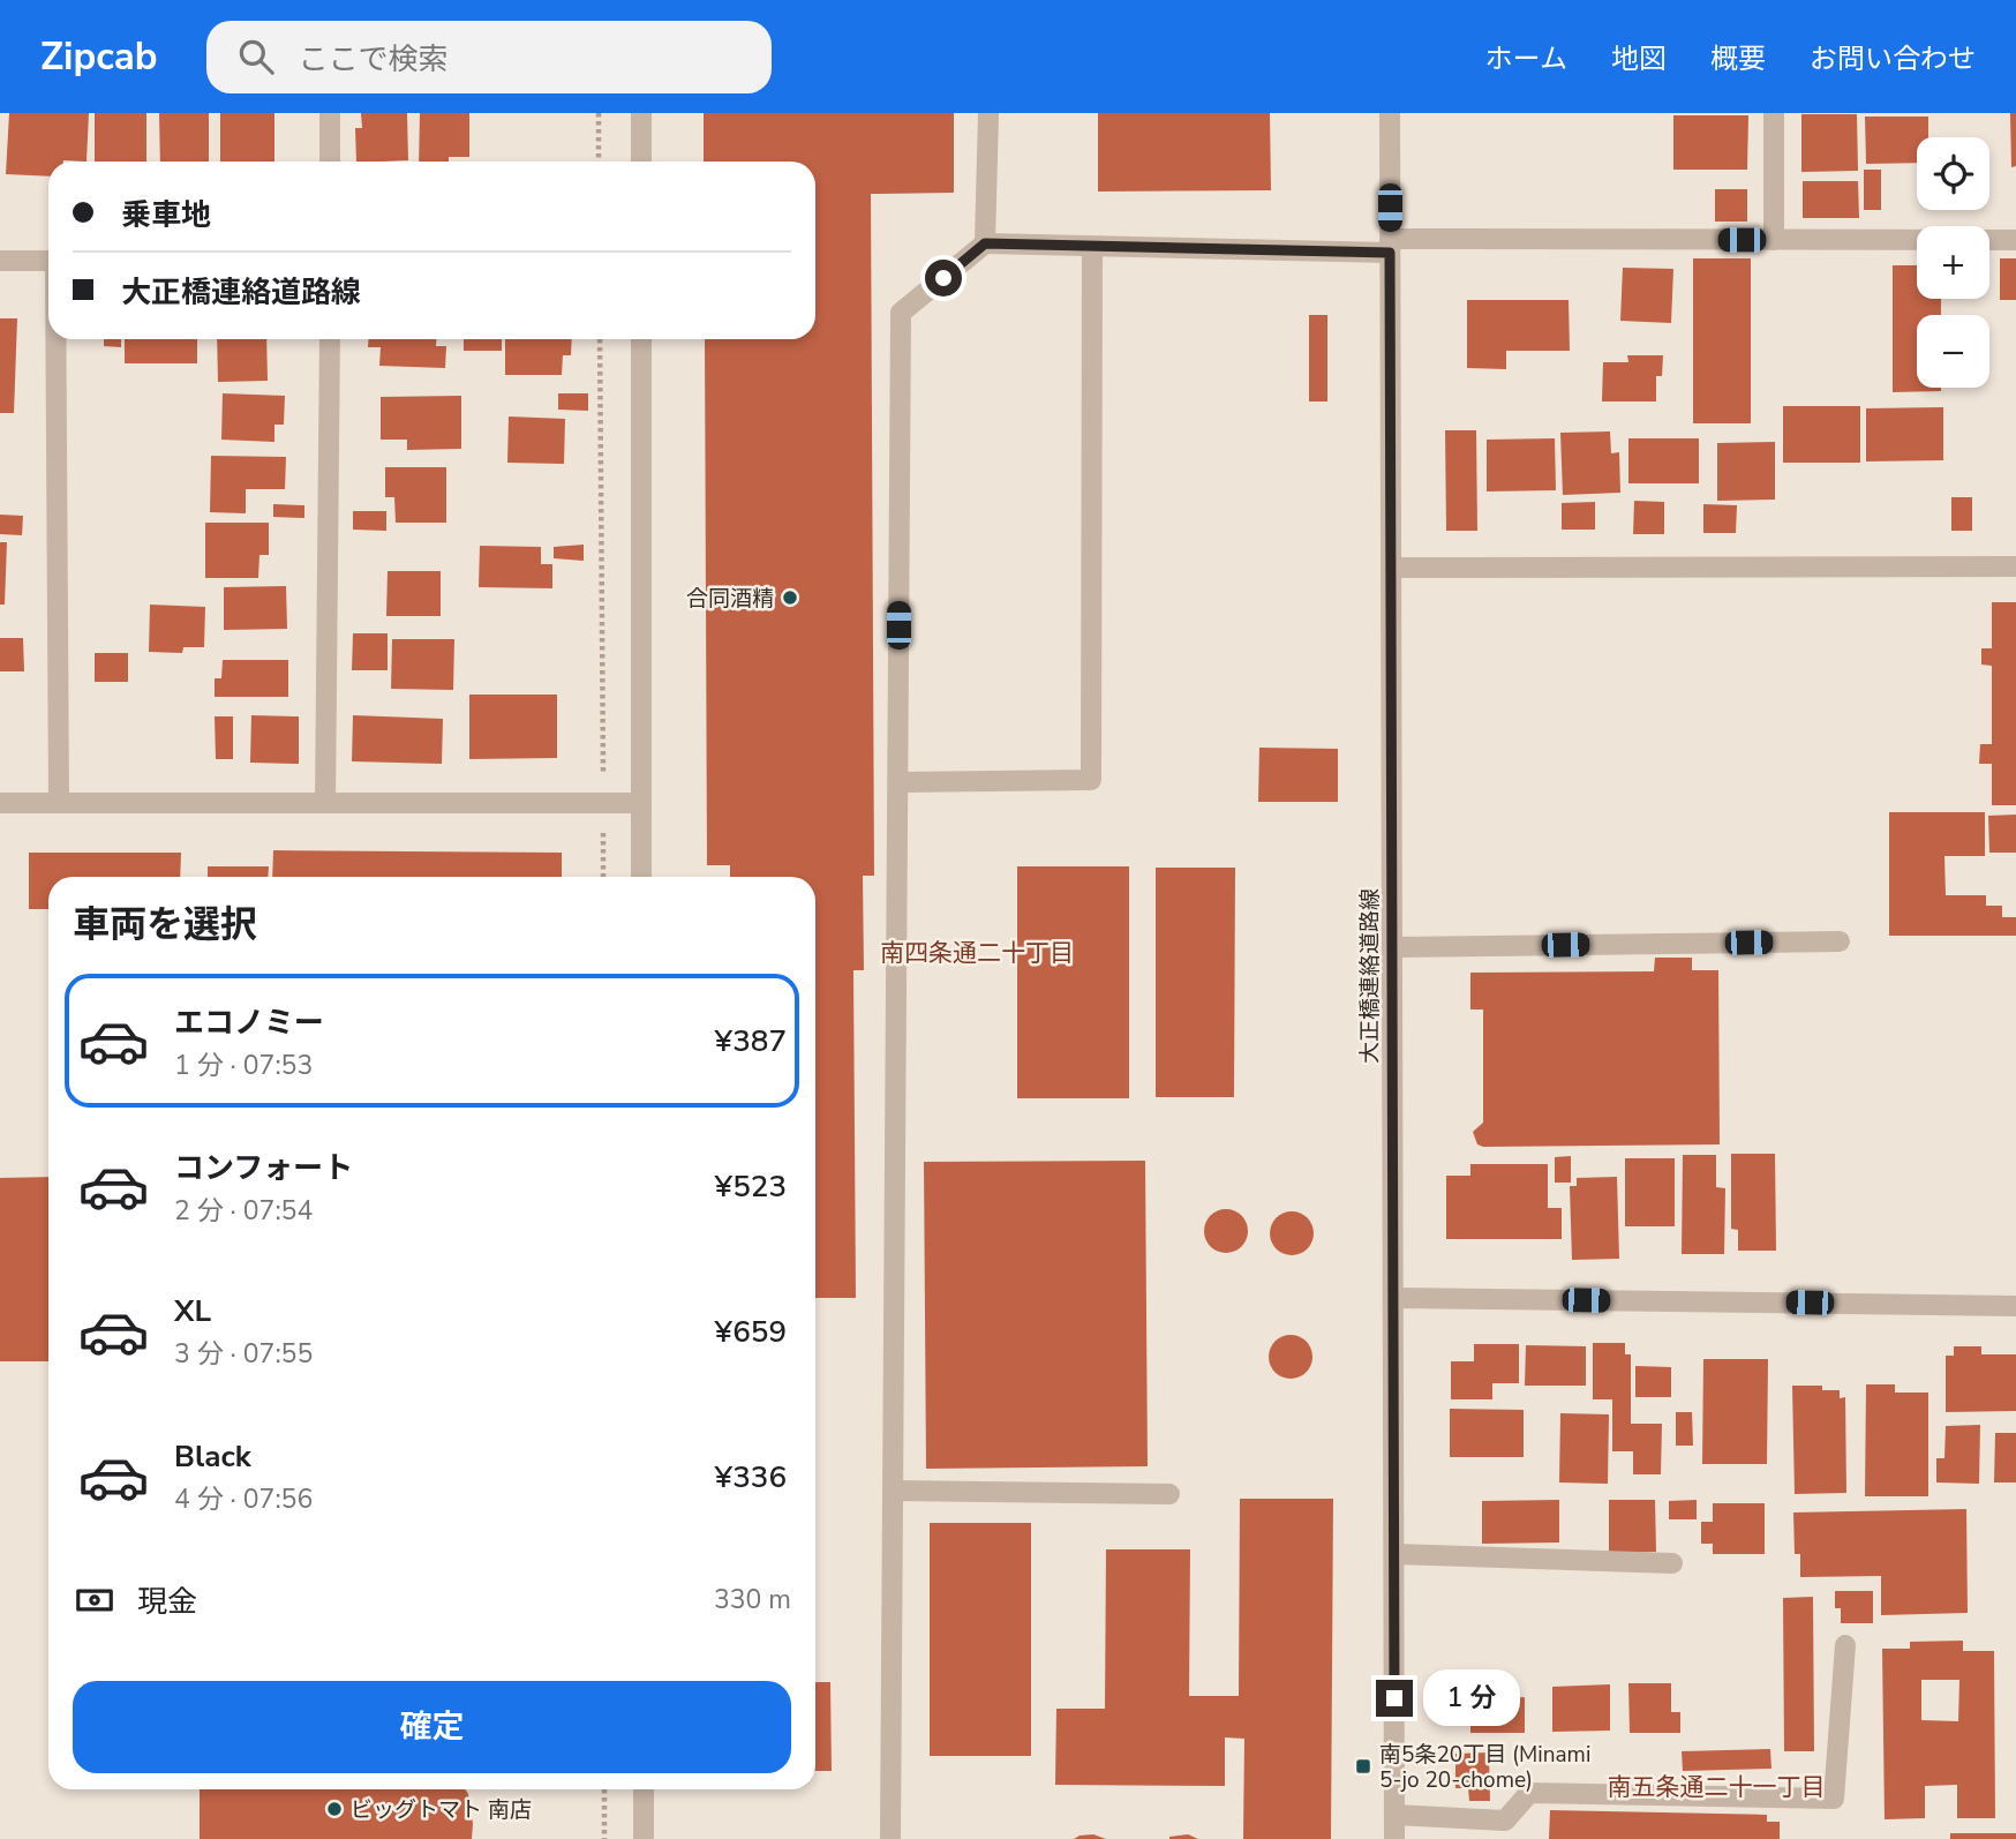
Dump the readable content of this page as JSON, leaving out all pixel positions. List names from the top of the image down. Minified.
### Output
{"streets":{"street":["大正橋連絡道路線"]},"districts":["南四条通二十丁目","南五条通二十一丁目"],"places":{"other":["合同酒精","ビッグトマト 南店"],"transit":["南5条20丁目 (Minami 5-jo 20-chome)"]},"page":{"header":"Zipcab","search":"ここで検索","nav":["ホーム","地図","概要","お問い合わせ"],"map_buttons":["+","−"],"banner":["乗車地","大正橋連絡道路線"],"heading":"車両を選択","list":[{"name":"エコノミー","note":"1 分 · 07:53","value":"¥387"},{"name":"コンフォート","note":"2 分 · 07:54","value":"¥523"},{"name":"XL","note":"3 分 · 07:55","value":"¥659"},{"name":"Black","note":"4 分 · 07:56","value":"¥336"}],"pay":["現金","330 m"],"buttons":"確定","bubble":"1 分"}}
